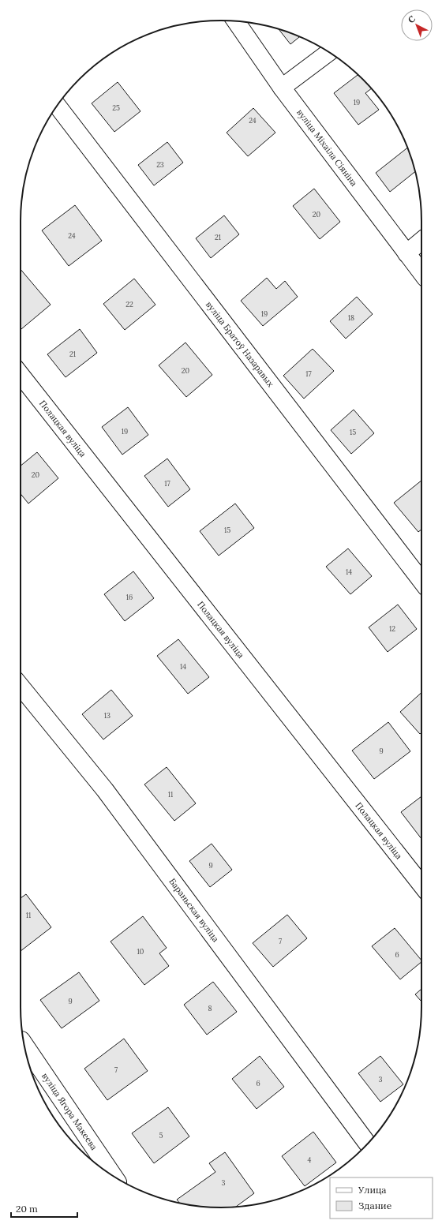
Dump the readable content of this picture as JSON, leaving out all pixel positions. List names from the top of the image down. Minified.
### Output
{"streets":{"street":["вуліца Міхаіла Сіяніна","вуліца Братоў Назаравых","Полацкая вуліца","Бараньская вуліца","вуліца Ягора Макеева"]},"house_numbers":["19","25","24","23","20","24","21","22","19","18","21","20","17","19","15","20","17","15","14","16","12","14","13","9","11","9","11","7","10","6","9","8","7","3","6","5","4","3"],"legend":["Улица","Здание"],"scale_bar":"20 m","north":"top left"}
